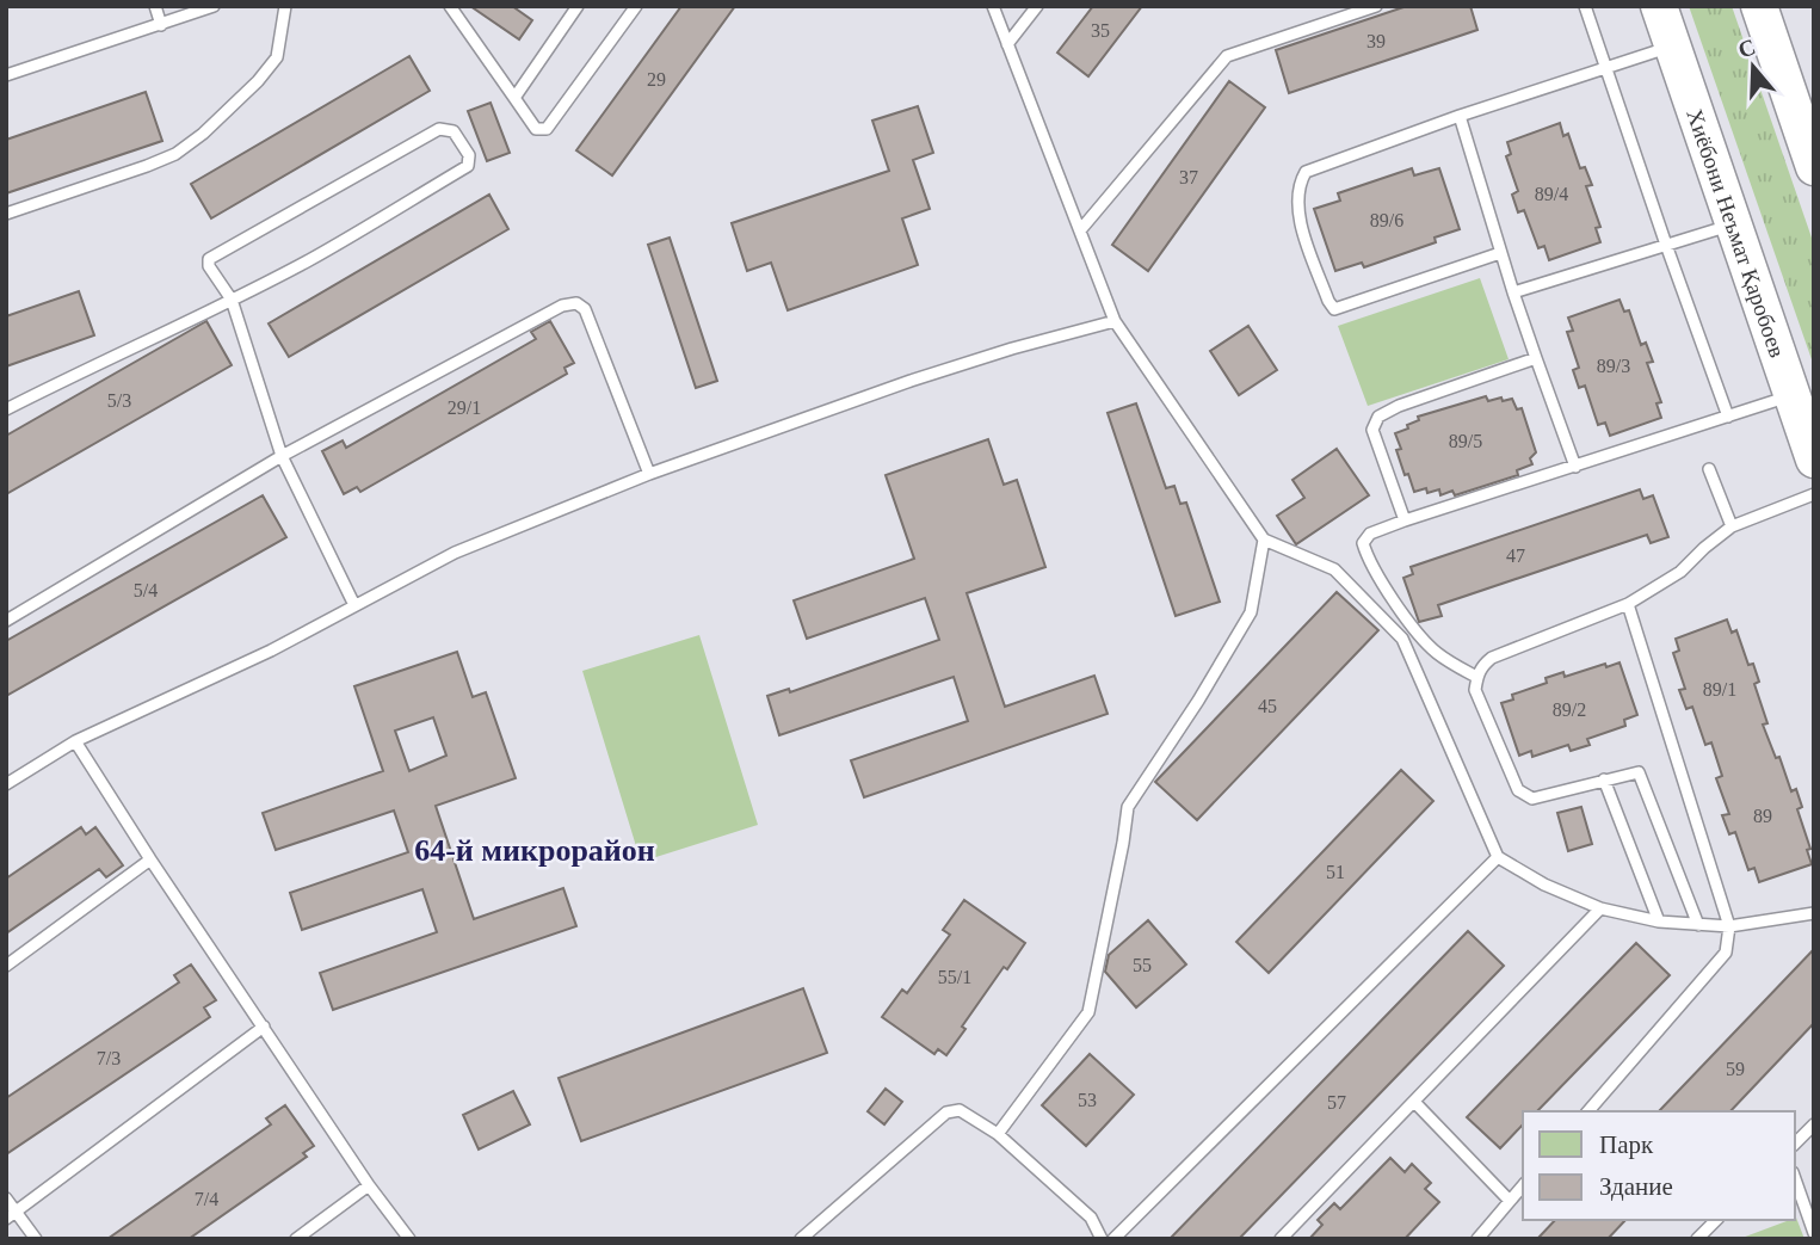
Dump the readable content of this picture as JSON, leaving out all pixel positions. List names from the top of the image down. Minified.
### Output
{"streets":{"highway":["Хиёбони Неъмат Қаробоев"]},"districts":["64-й микрорайон"],"house_numbers":["35","39","29","37","89/4","89/6","89/3","5/3","29/1","89/5","47","5/4","89/1","45","89/2","89","51","55","55/1","7/3","59","53","57","7/4"],"legend":["Парк","Здание"],"north":"top"}
